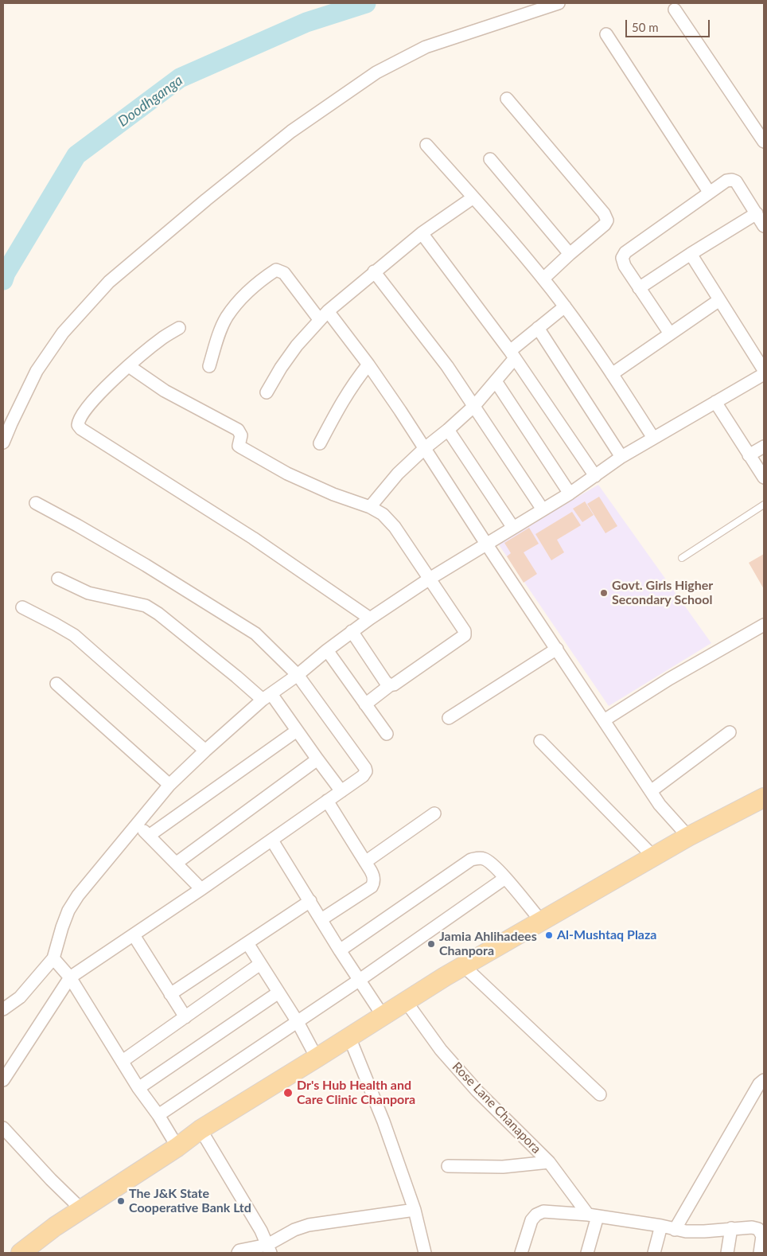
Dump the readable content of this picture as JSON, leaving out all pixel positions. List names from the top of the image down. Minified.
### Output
{"streets":{"street":["Rose Lane Chanapora"]},"water":["Doodhganga"],"places":["Govt. Girls Higher Secondary School","Al-Mushtaq Plaza","Jamia Ahlihadees Chanpora","Dr's Hub Health and Care Clinic Chanpora","The J&K State Cooperative Bank Ltd"],"scale_bar":"50 m"}
